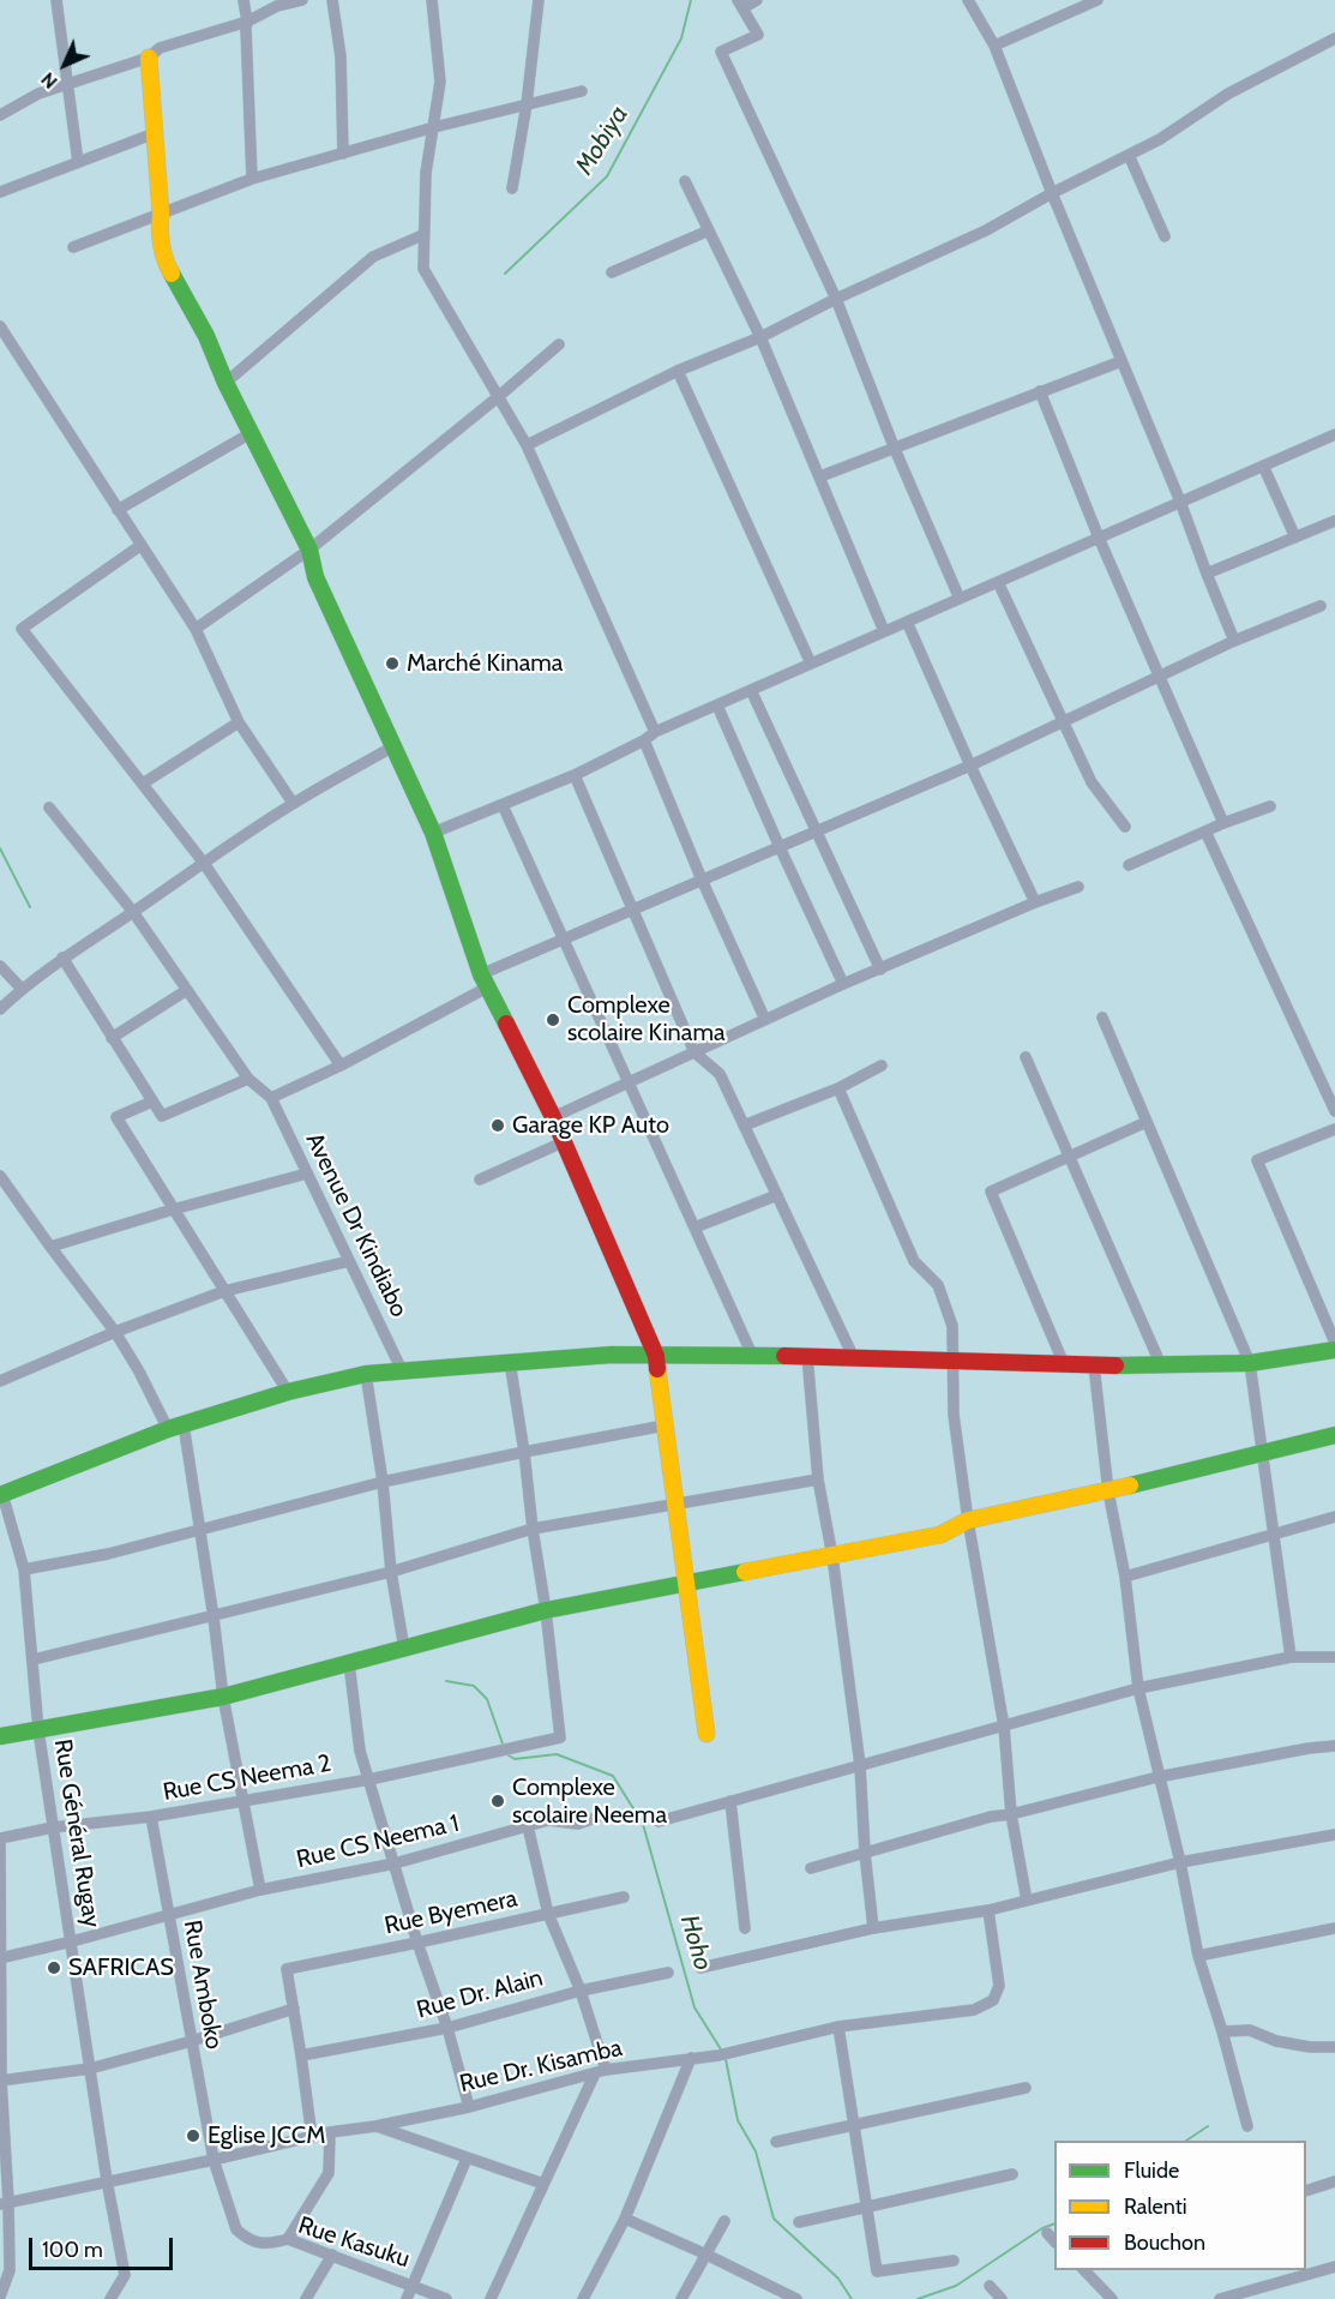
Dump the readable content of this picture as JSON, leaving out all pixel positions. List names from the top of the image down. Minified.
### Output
{"streets":{"street":["Avenue Dr Kindiabo","Rue CS Neema 2","Rue Général Rugay","Rue CS Neema 1","Rue Byemera","Rue Amboko","Rue Dr. Alain","Rue Dr. Kisamba","Rue Kasuku"]},"crossings":[["Rue CS Neema 2","Rue Général Rugay"],["Rue CS Neema 2","Rue Amboko"],["Rue Général Rugay","Rue CS Neema 1"],["Rue Général Rugay","Rue Dr. Kisamba"],["Rue CS Neema 1","Rue Amboko"],["Rue Amboko","Rue Dr. Kisamba"],["Rue Amboko","Rue Kasuku"],["Rue Dr. Kisamba","Rue Kasuku"]],"water":["Mobiya","Hoho"],"places":["Marché Kinama","Complexe scolaire Kinama","Garage KP Auto","Complexe scolaire Neema","SAFRICAS","Eglise JCCM"],"legend":["Fluide","Ralenti","Bouchon"],"scale_bar":"100 m","north":"bottom left"}
